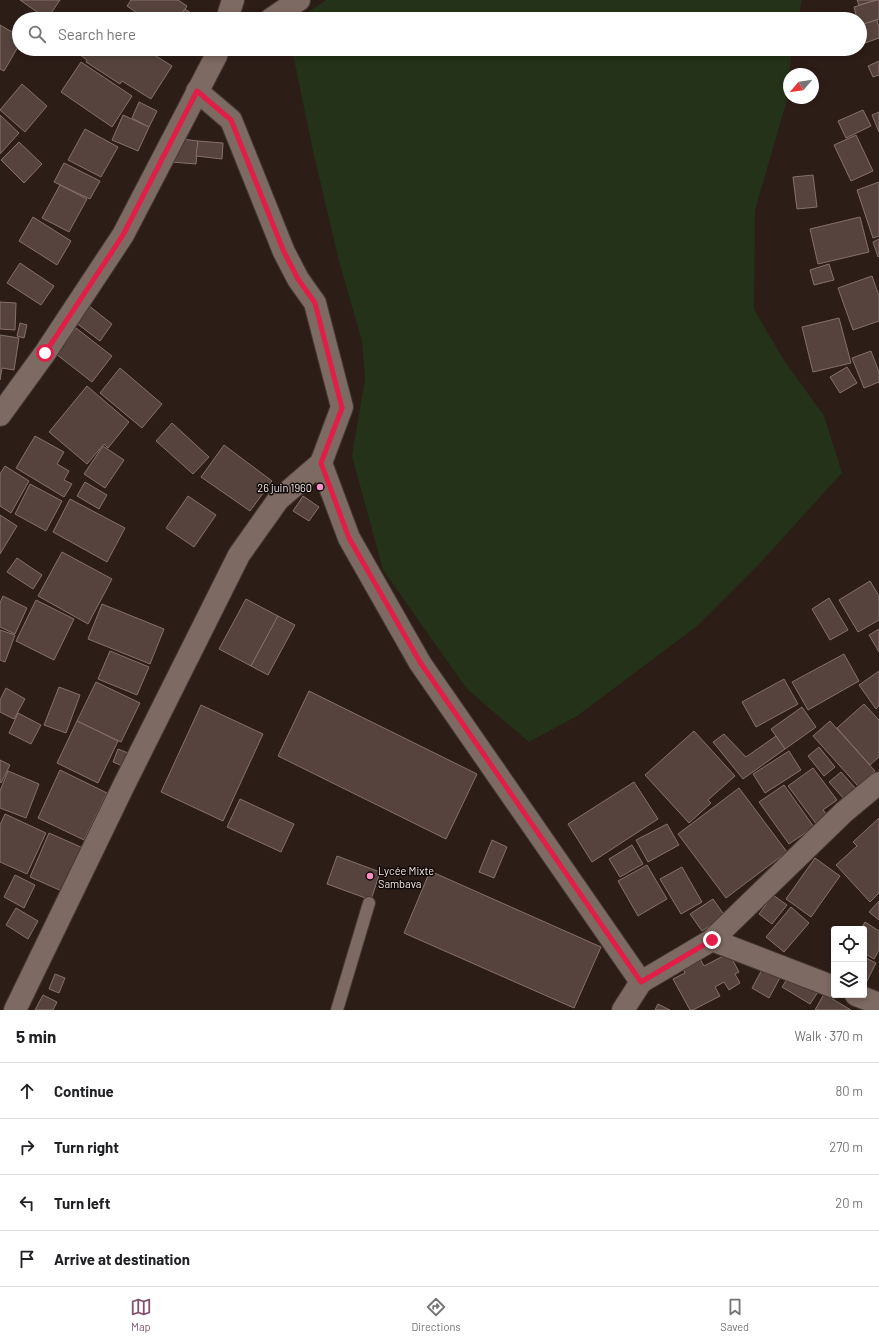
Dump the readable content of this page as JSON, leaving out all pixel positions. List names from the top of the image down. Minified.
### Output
{"places":["26 juin 1960","Lycée Mixte Sambava"],"north":"bottom left","page":{"search":"Search here","heading":["5 min","Walk · 370 m"],"list":[["Continue","80 m"],["Turn right","270 m"],["Turn left","20 m"],"Arrive at destination"],"nav":["Map","Directions","Saved"]}}
